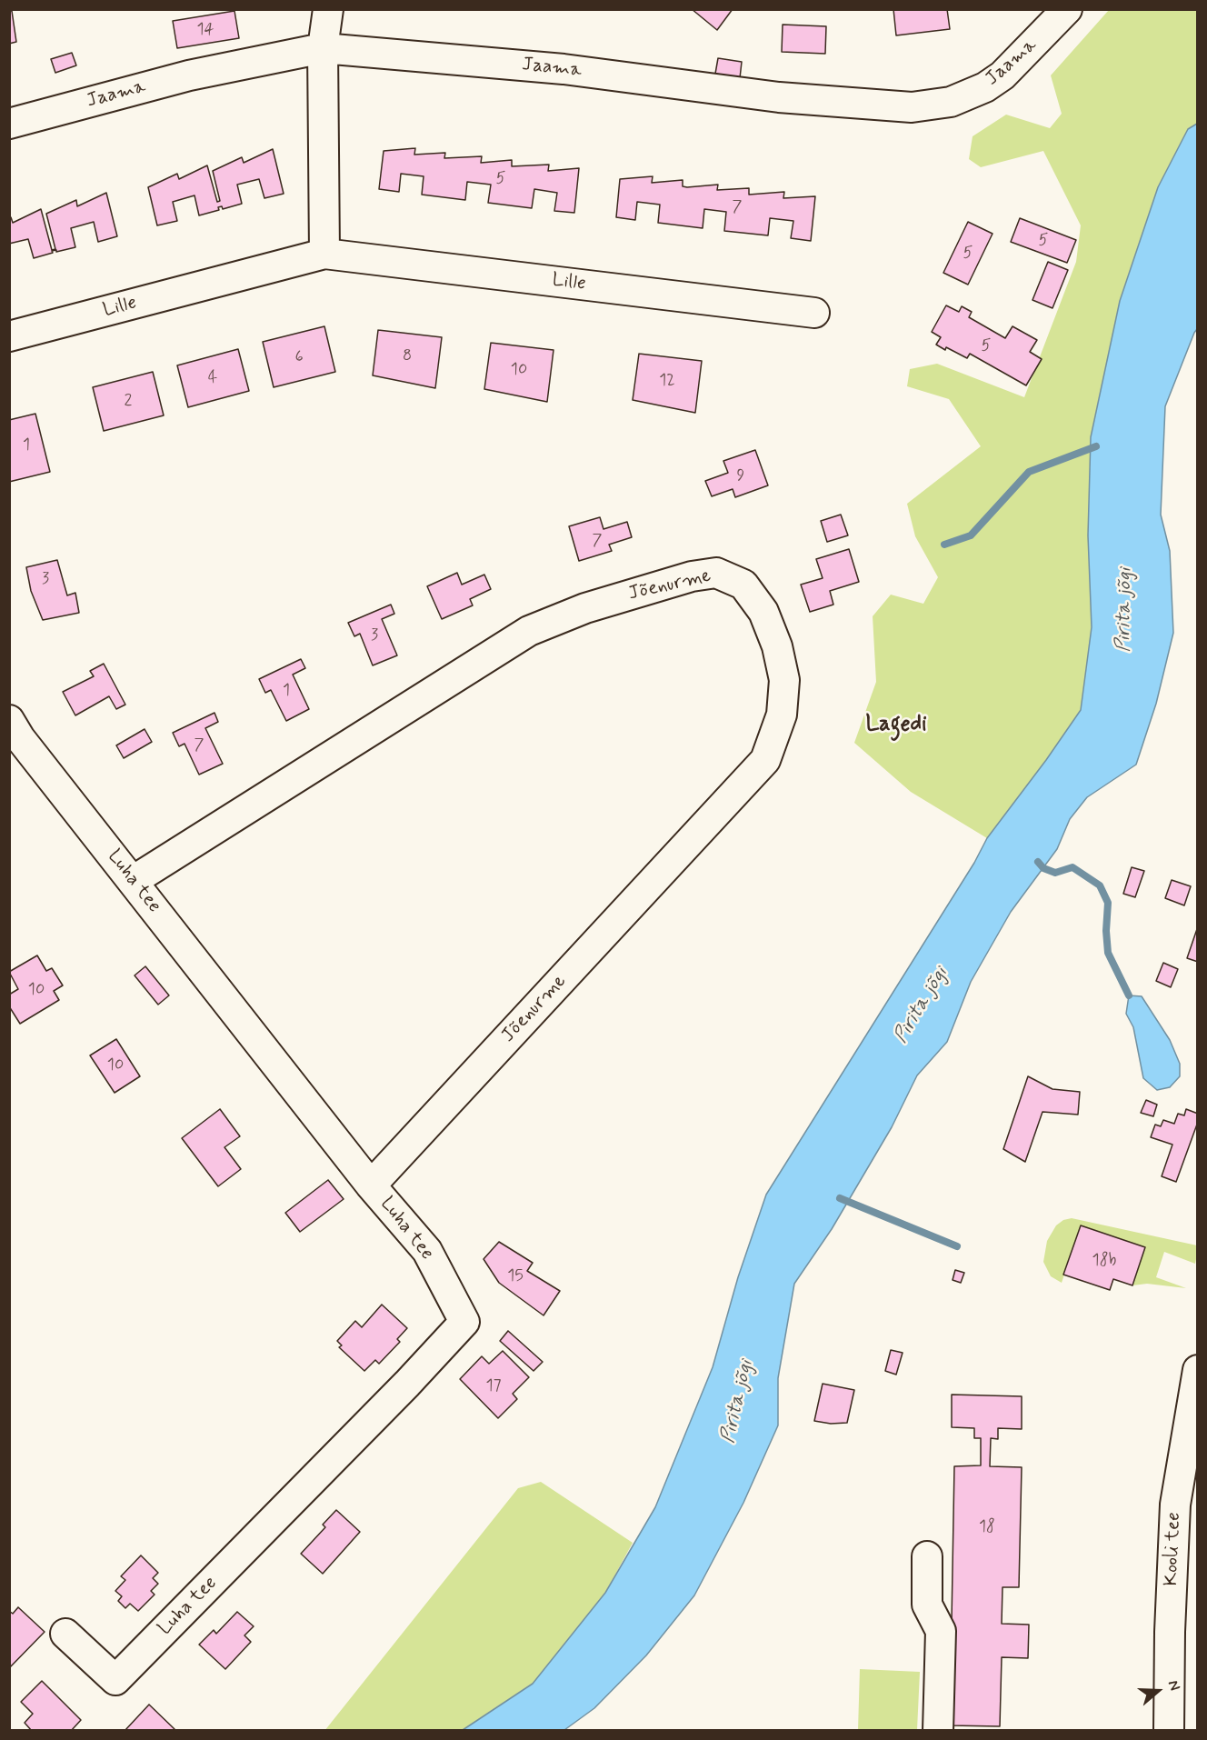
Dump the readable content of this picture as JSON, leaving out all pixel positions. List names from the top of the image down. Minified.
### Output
{"streets":{"street":["Jaama","Lille","Jõenurme","Luha tee","Kooli tee"]},"crossings":[["Jõenurme","Luha tee"]],"districts":["Lagedi"],"water":["Pirita jõgi"],"house_numbers":["14","5","7","5","5","5","8","6","10","4","12","2","1","9","7","3","3","1","7","10","10","18b","15","17","18"],"north":"right"}
